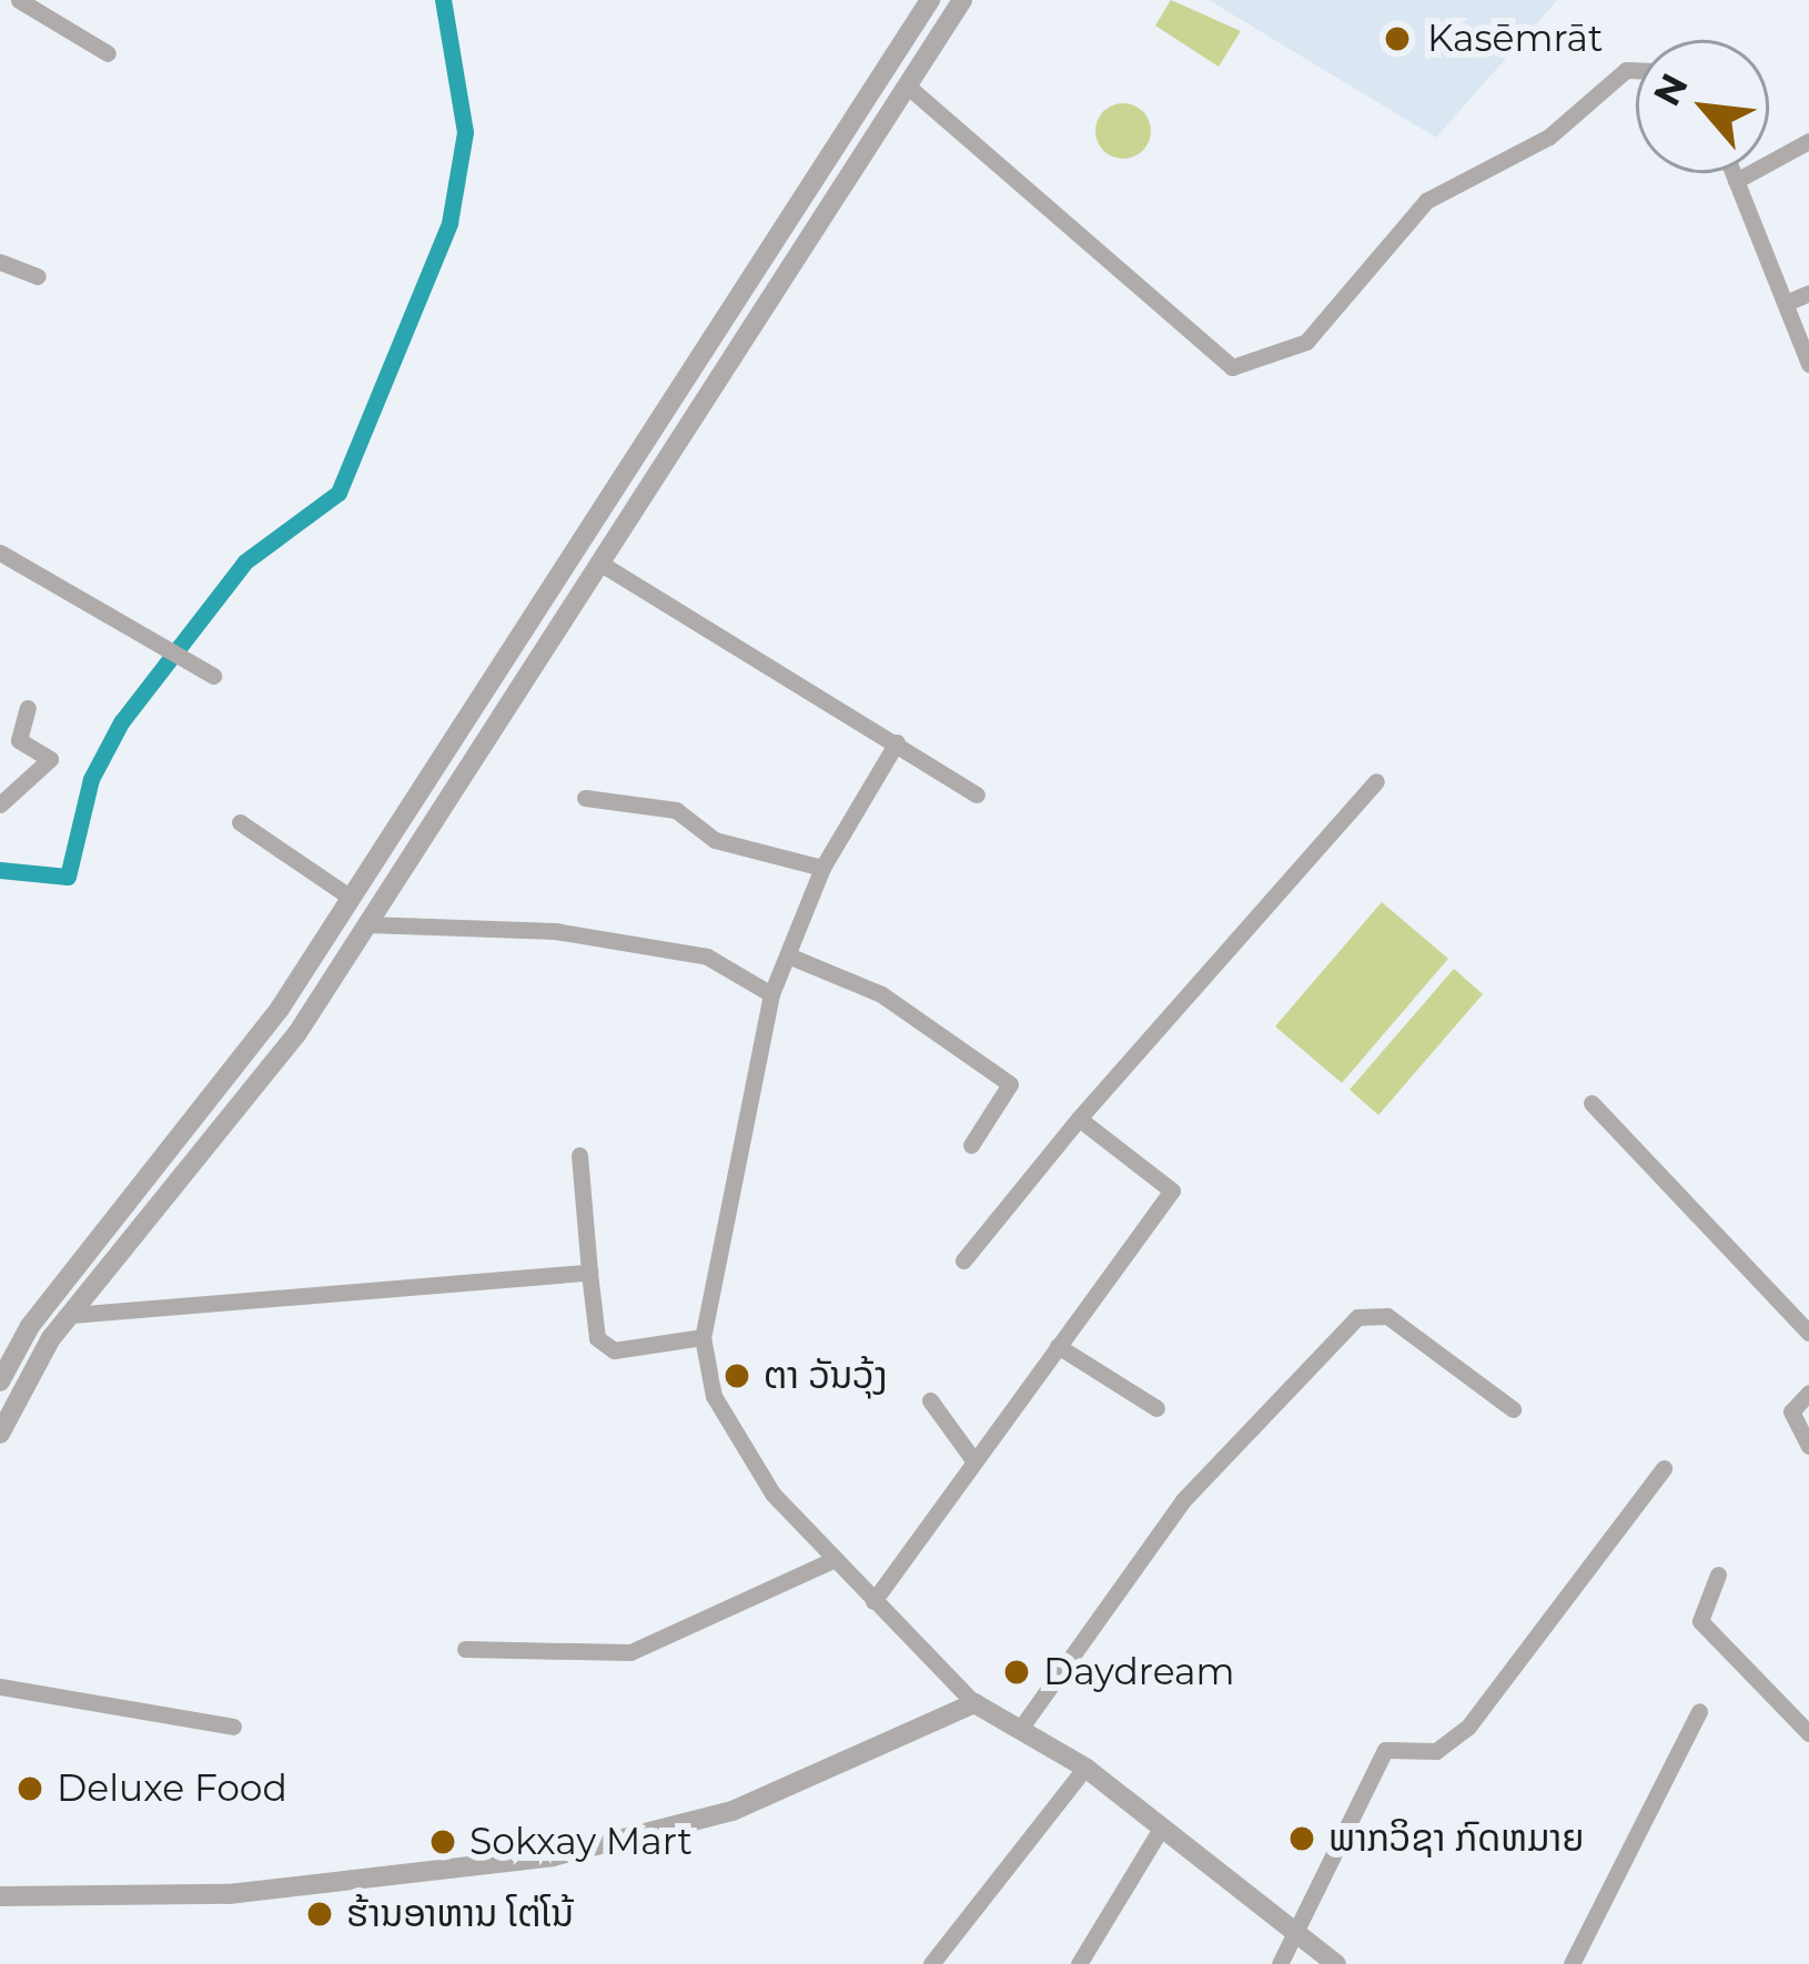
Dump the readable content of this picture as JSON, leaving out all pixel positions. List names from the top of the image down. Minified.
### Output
{"places":["Kasēmrāt","ຕາ ວັນວຸ້ງ","Daydream","Deluxe Food","ພາກວິຊາ ກົດຫມາຍ","Sokxay Mart","ຮ້ານອາຫານ ໂຕ່ໂນ້"],"north":"top left"}
